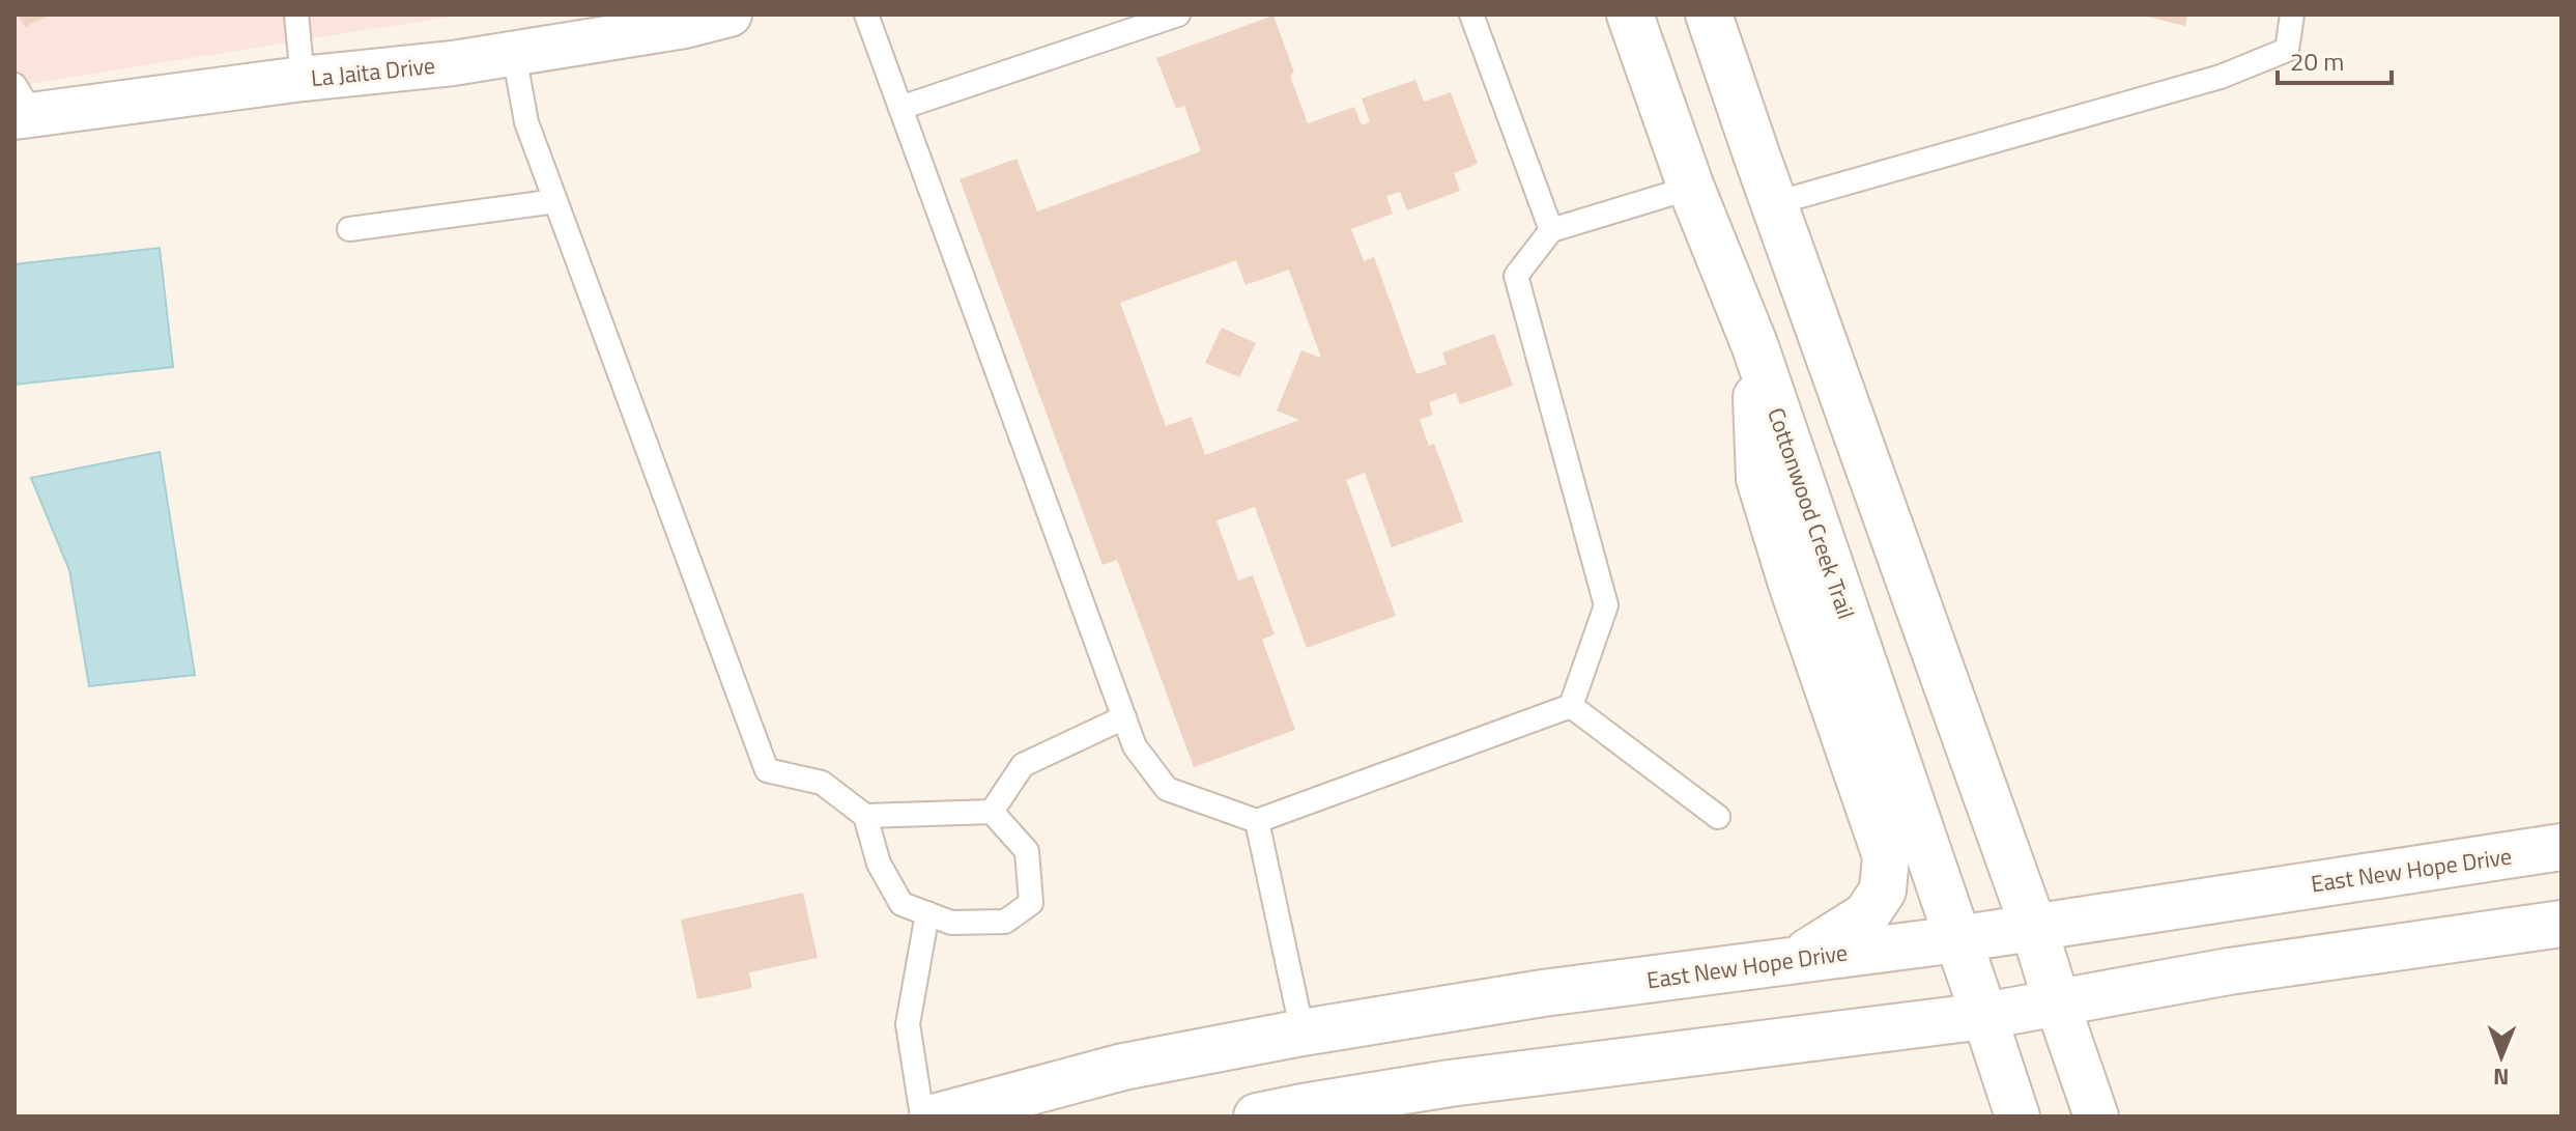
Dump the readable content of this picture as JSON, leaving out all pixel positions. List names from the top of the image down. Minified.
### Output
{"streets":{"street":["La Jaita Drive","Cottonwood Creek Trail","East New Hope Drive"]},"crossings":[["Cottonwood Creek Trail","East New Hope Drive"]],"scale_bar":"20 m","north":"bottom"}
